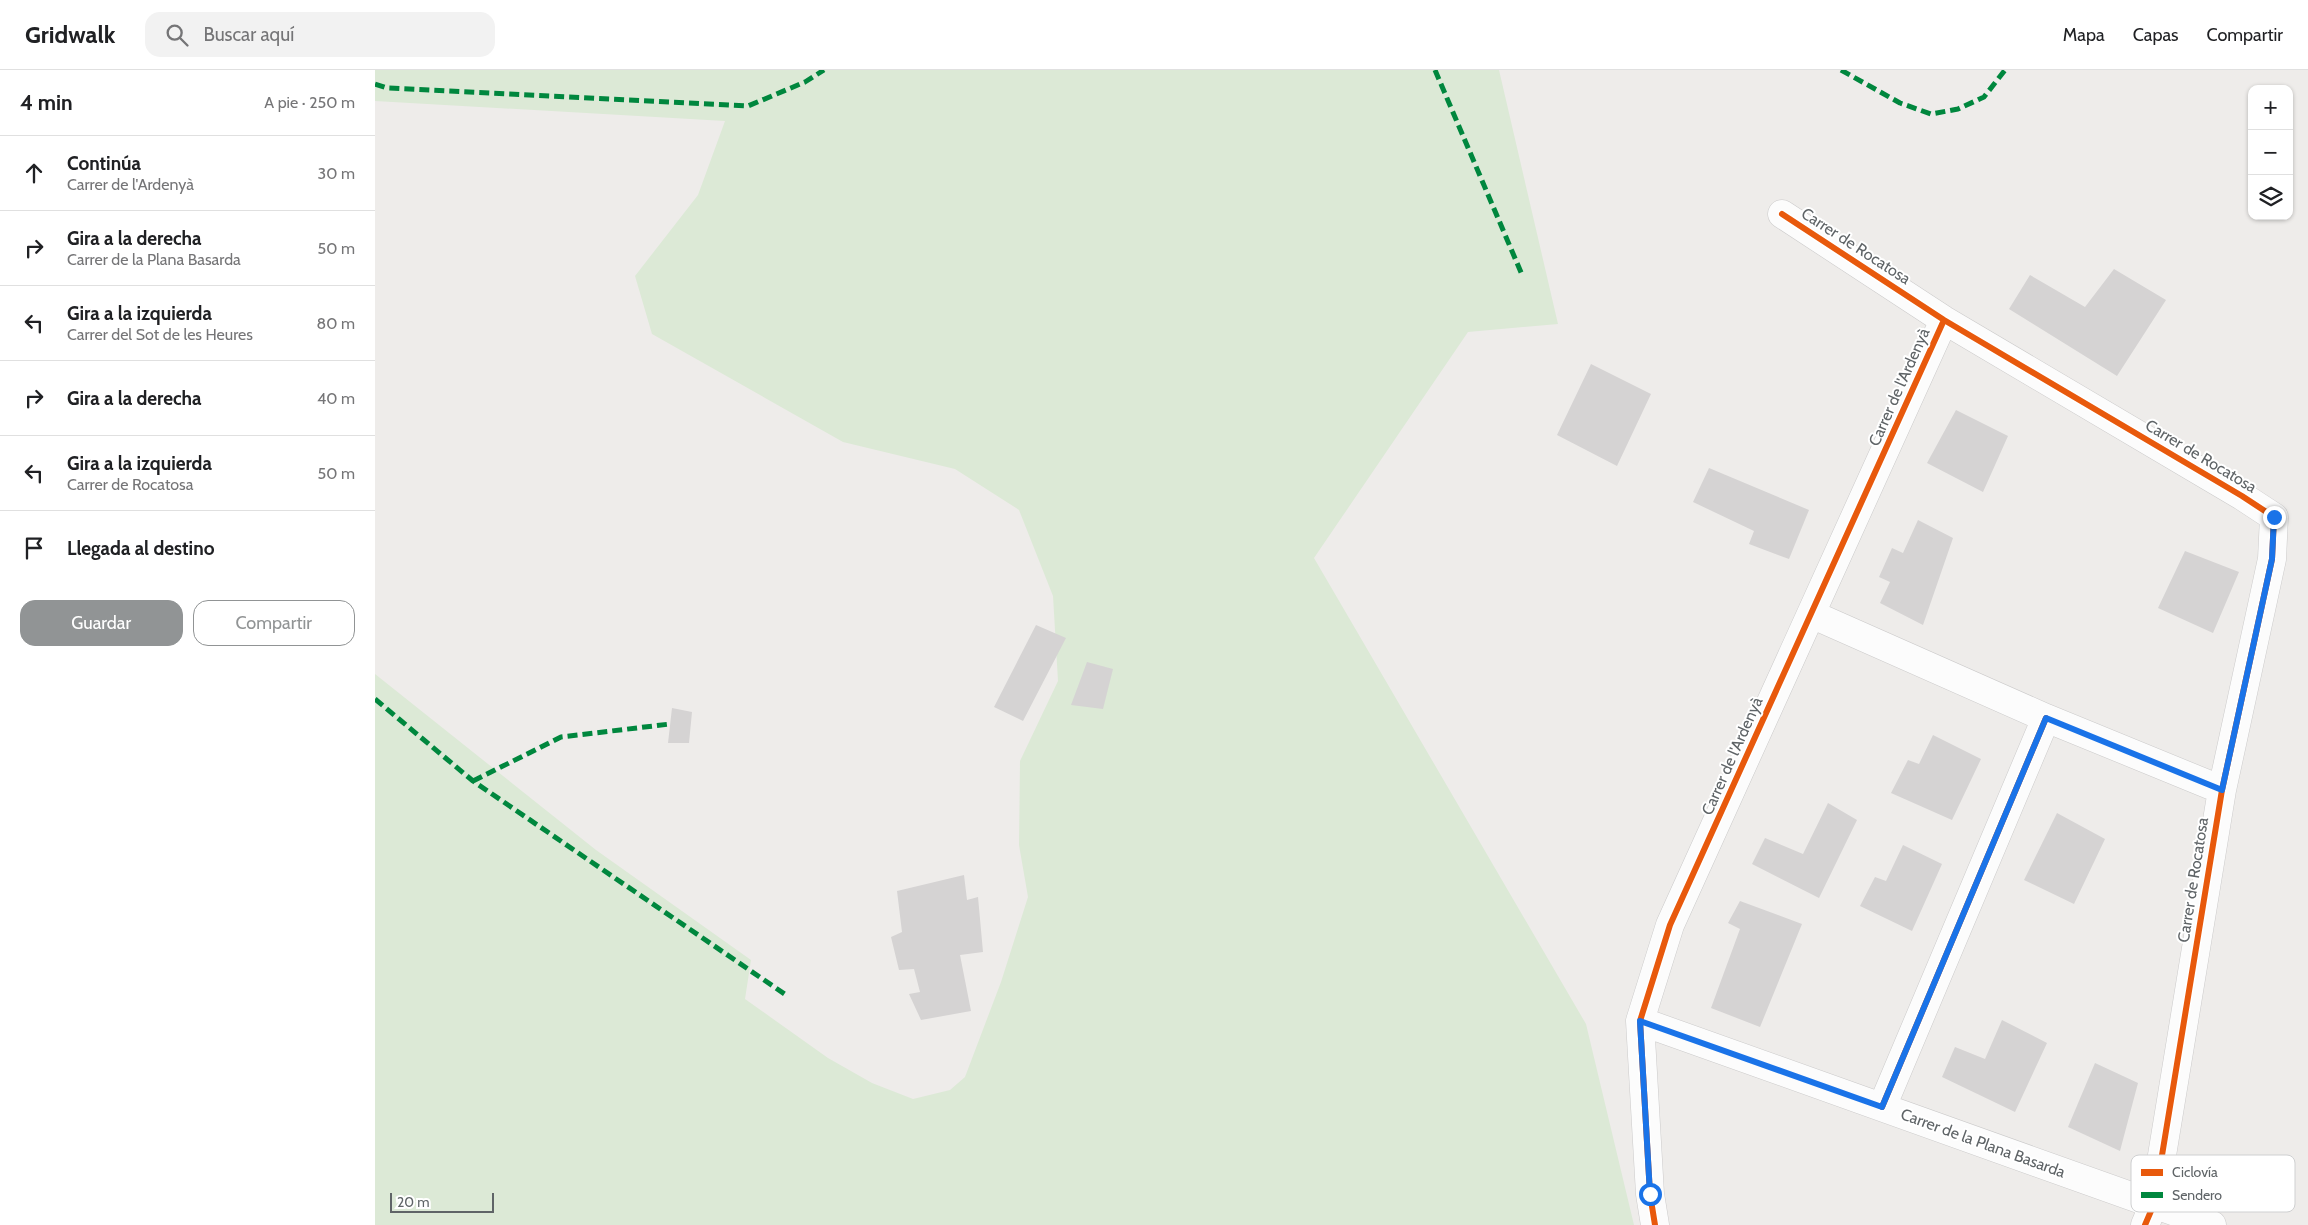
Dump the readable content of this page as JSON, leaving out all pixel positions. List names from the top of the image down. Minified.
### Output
{"streets":{"street":["Carrer de Rocatosa","Carrer de l'Ardenyà","Carrer de la Plana Basarda"]},"crossings":[["Carrer de Rocatosa","Carrer de l'Ardenyà"],["Carrer de l'Ardenyà","Carrer de la Plana Basarda"]],"legend":["Ciclovía","Sendero"],"scale_bar":"20 m","page":{"header":"Gridwalk","search":"Buscar aquí","nav":["Mapa","Capas","Compartir"],"heading":["4 min","A pie · 250 m"],"map_buttons":["+","−"],"list":[["Continúa","Carrer de l'Ardenyà","30 m"],["Gira a la derecha","Carrer de la Plana Basarda","50 m"],["Gira a la izquierda","Carrer del Sot de les Heures","80 m"],["Gira a la derecha","40 m"],["Gira a la izquierda","Carrer de Rocatosa","50 m"],"Llegada al destino"],"buttons":["Guardar","Compartir"],"scale":"20 m"}}
